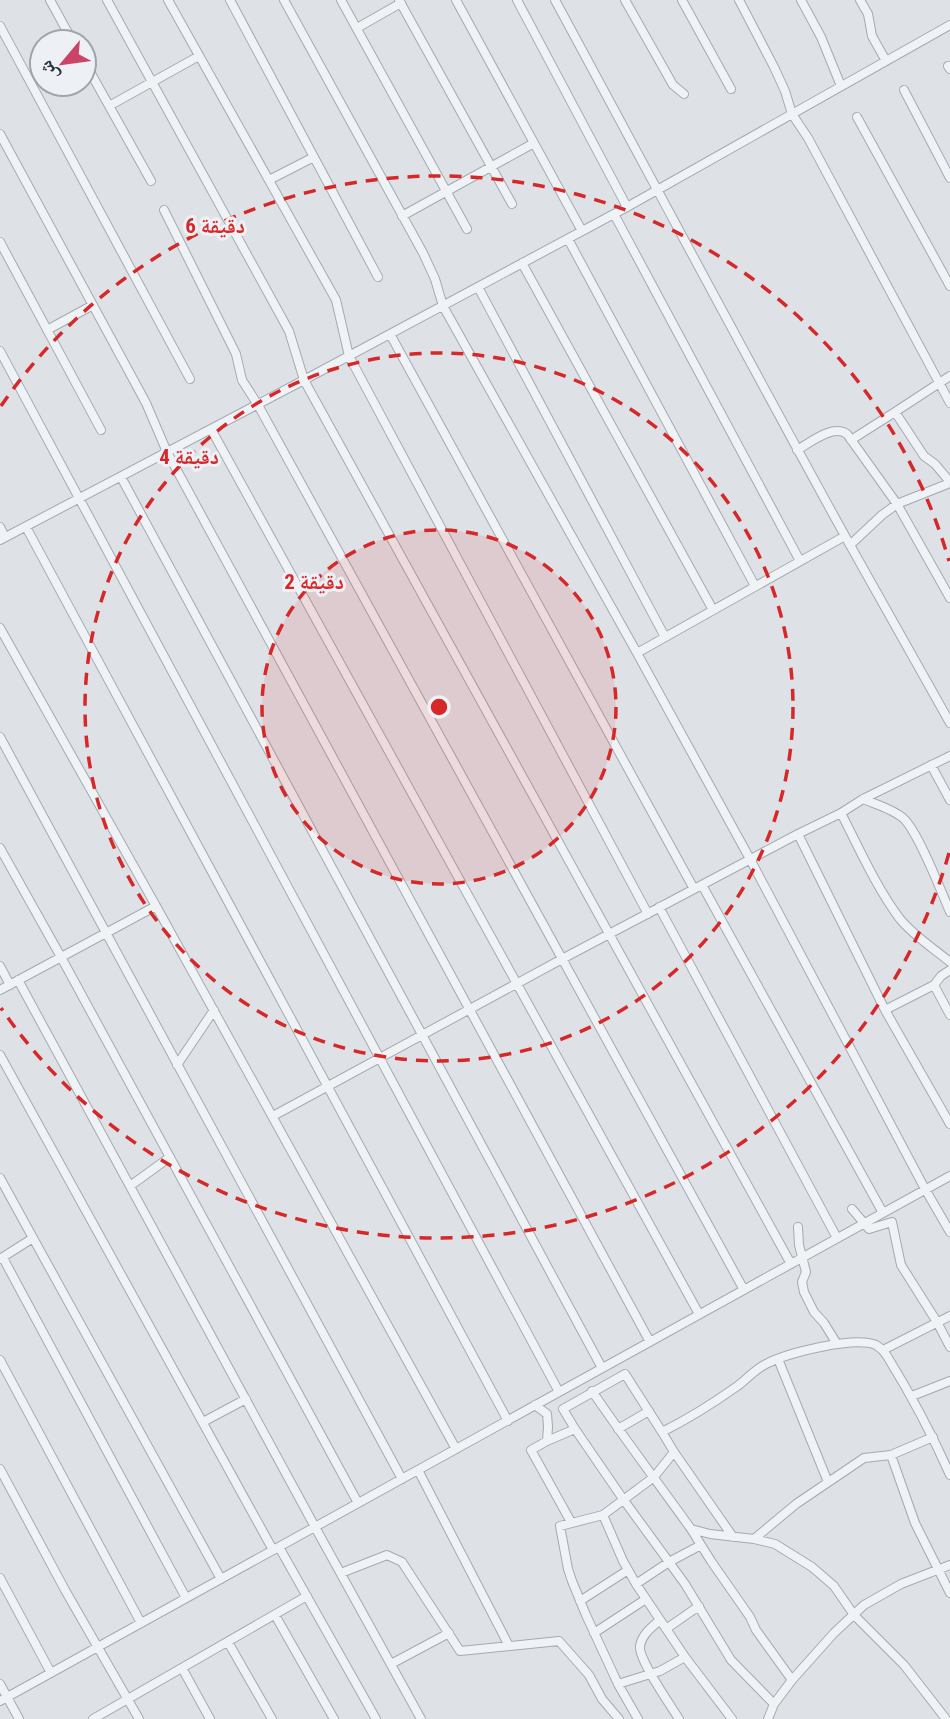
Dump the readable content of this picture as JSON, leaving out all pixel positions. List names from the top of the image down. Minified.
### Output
{"north":"bottom left","rings":["6 دقيقة","4 دقيقة","2 دقيقة"]}
